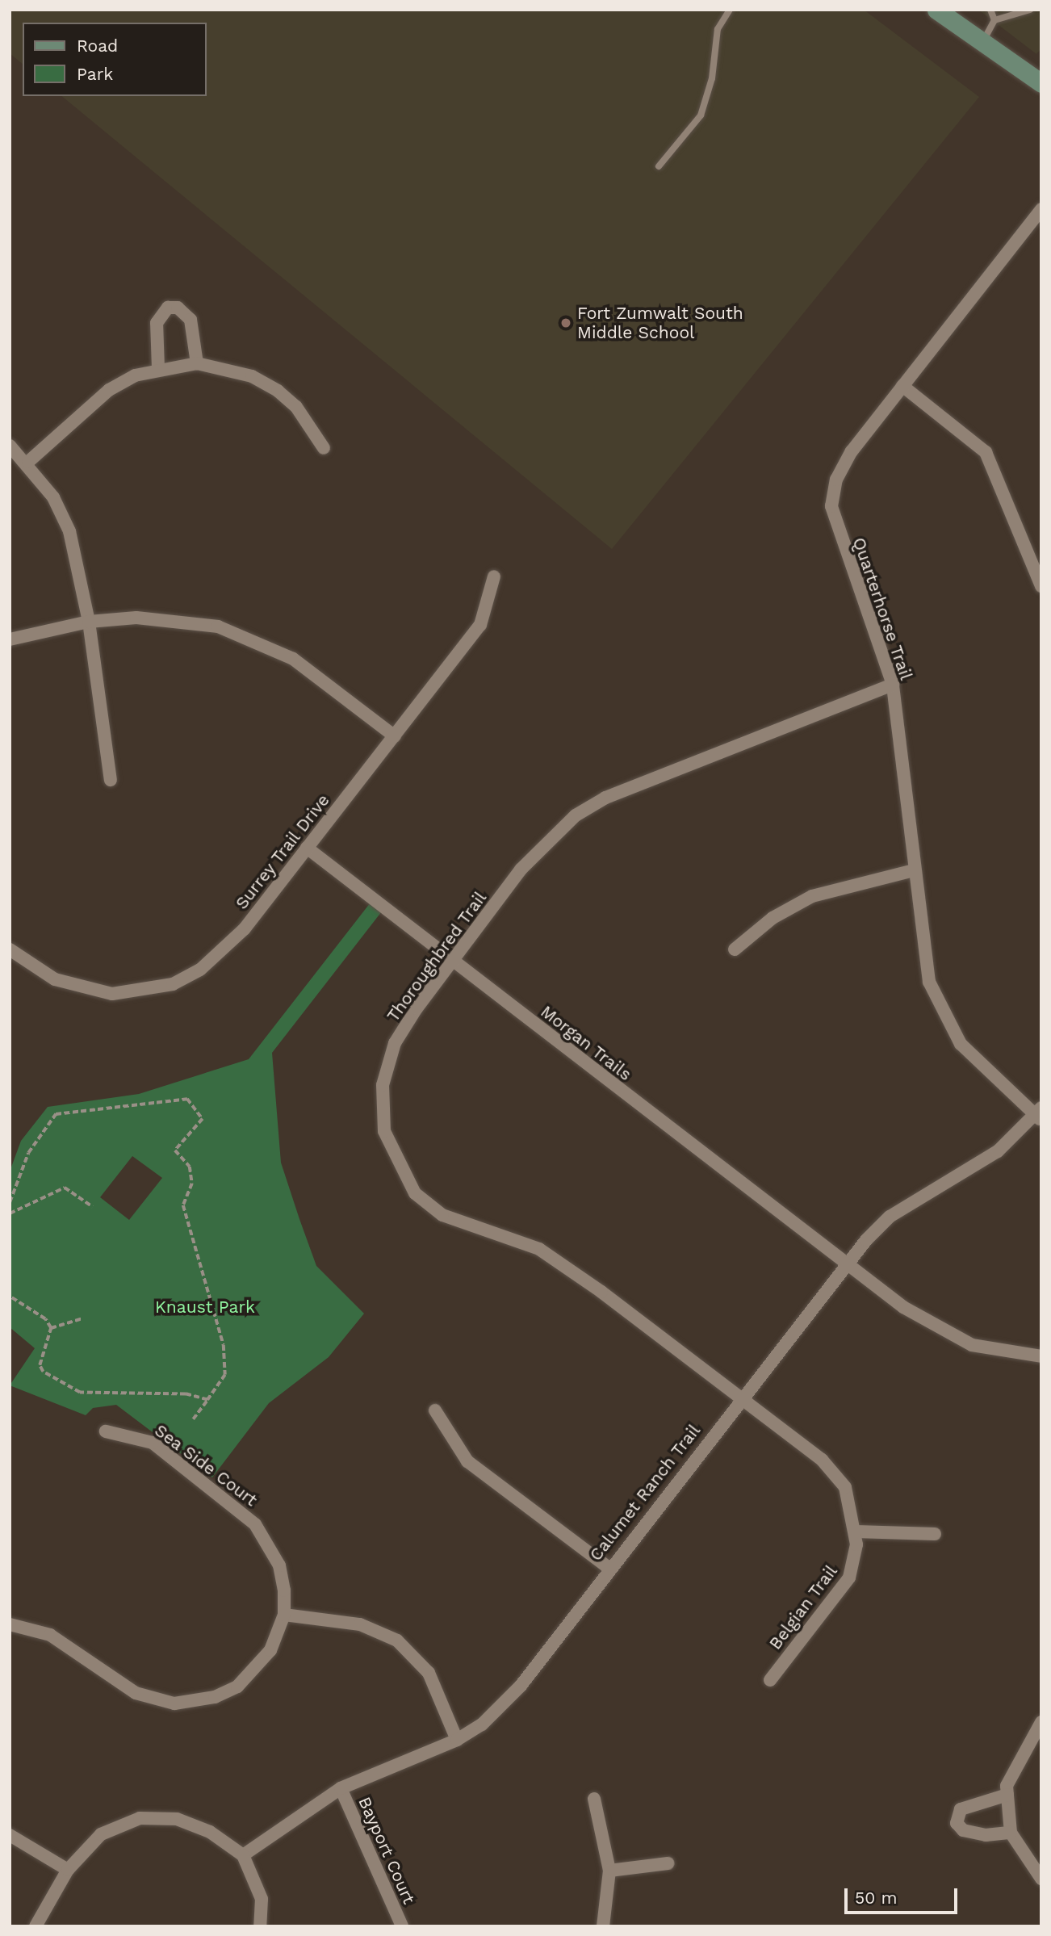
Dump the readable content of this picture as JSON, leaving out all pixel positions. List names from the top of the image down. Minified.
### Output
{"streets":{"street":["Quarterhorse Trail","Surrey Trail Drive","Thoroughbred Trail","Morgan Trails","Sea Side Court","Calumet Ranch Trail","Belgian Trail","Bayport Court"]},"crossings":[["Quarterhorse Trail","Thoroughbred Trail"],["Quarterhorse Trail","Calumet Ranch Trail"],["Surrey Trail Drive","Morgan Trails"],["Thoroughbred Trail","Morgan Trails"],["Thoroughbred Trail","Calumet Ranch Trail"],["Thoroughbred Trail","Belgian Trail"],["Morgan Trails","Calumet Ranch Trail"],["Calumet Ranch Trail","Belgian Trail"],["Calumet Ranch Trail","Bayport Court"]],"parks":["Knaust Park"],"places":["Fort Zumwalt South Middle School"],"legend":["Road","Park"],"scale_bar":"50 m"}
